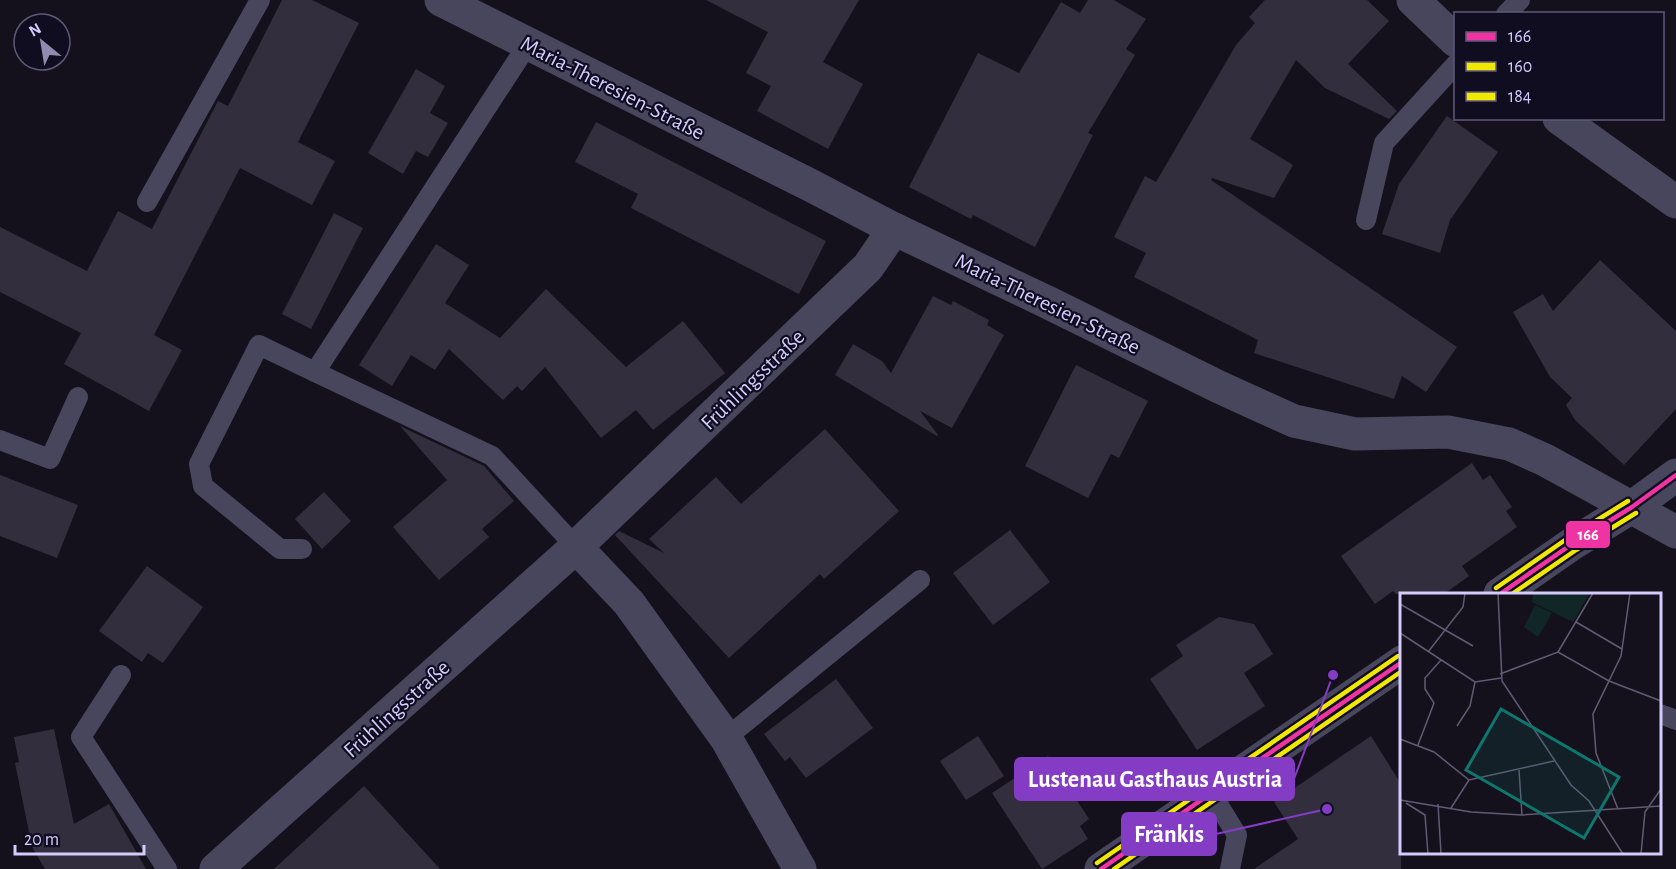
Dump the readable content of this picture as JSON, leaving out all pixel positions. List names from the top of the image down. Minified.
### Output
{"streets":{"street":["Maria-Theresien-Straße","Frühlingsstraße"]},"crossings":[["Maria-Theresien-Straße","Frühlingsstraße"]],"places":["Lustenau Gasthaus Austria","Fränkis"],"lines":["transit line 166","transit line 184","transit line 160"],"legend":["166","160","184"],"scale_bar":"20 m","north":"top left"}
